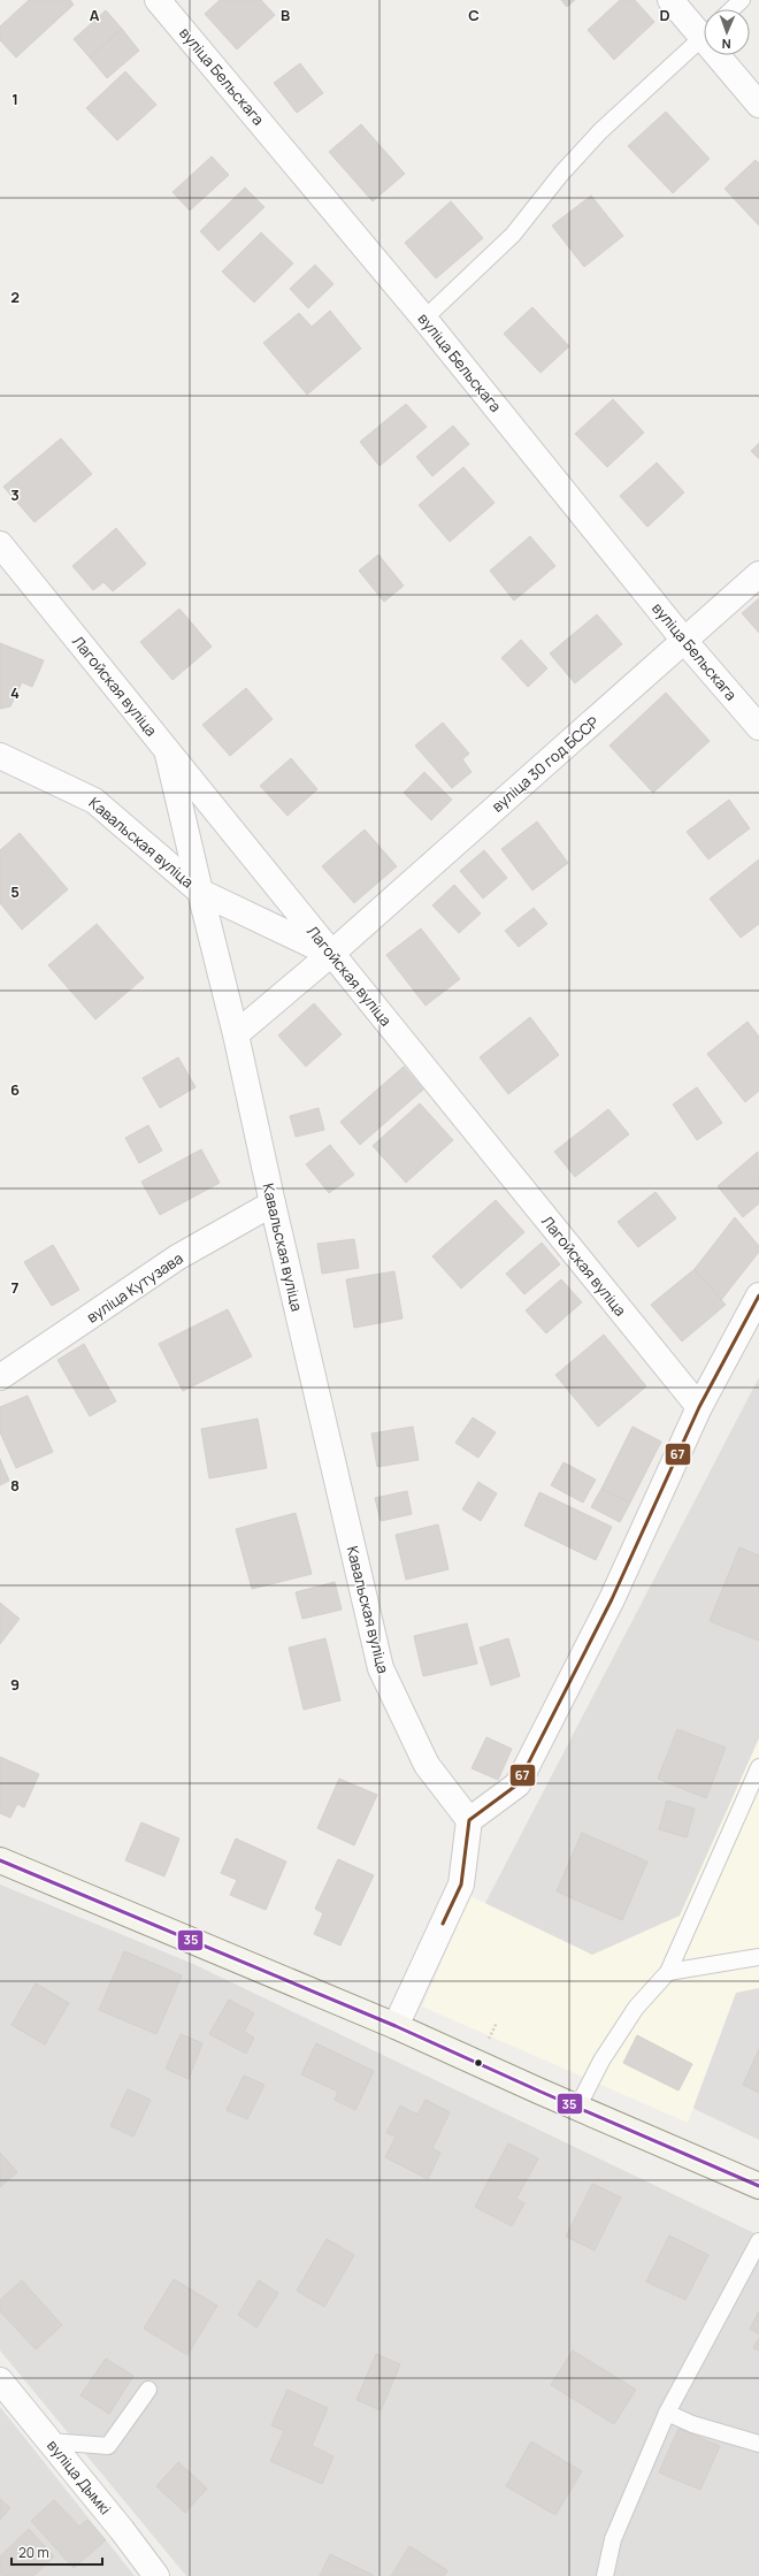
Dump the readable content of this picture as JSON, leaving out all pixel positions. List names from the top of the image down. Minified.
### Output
{"streets":{"street":["вуліца Бельскага","Лагойская вуліца","вуліца 30 год БССР","Кавальская вуліца","вуліца Кутузава","вуліца Дымкі"]},"crossings":[["вуліца Бельскага","вуліца 30 год БССР"],["Лагойская вуліца","вуліца 30 год БССР"],["вуліца 30 год БССР","Кавальская вуліца"],["Кавальская вуліца","вуліца Кутузава"]],"lines":["transit line 67","transit line 35"],"scale_bar":"20 m","north":"bottom","grid":{"columns":["A","B","C","D"],"rows":["1","2","3","4","5","6","7","8","9"]}}
